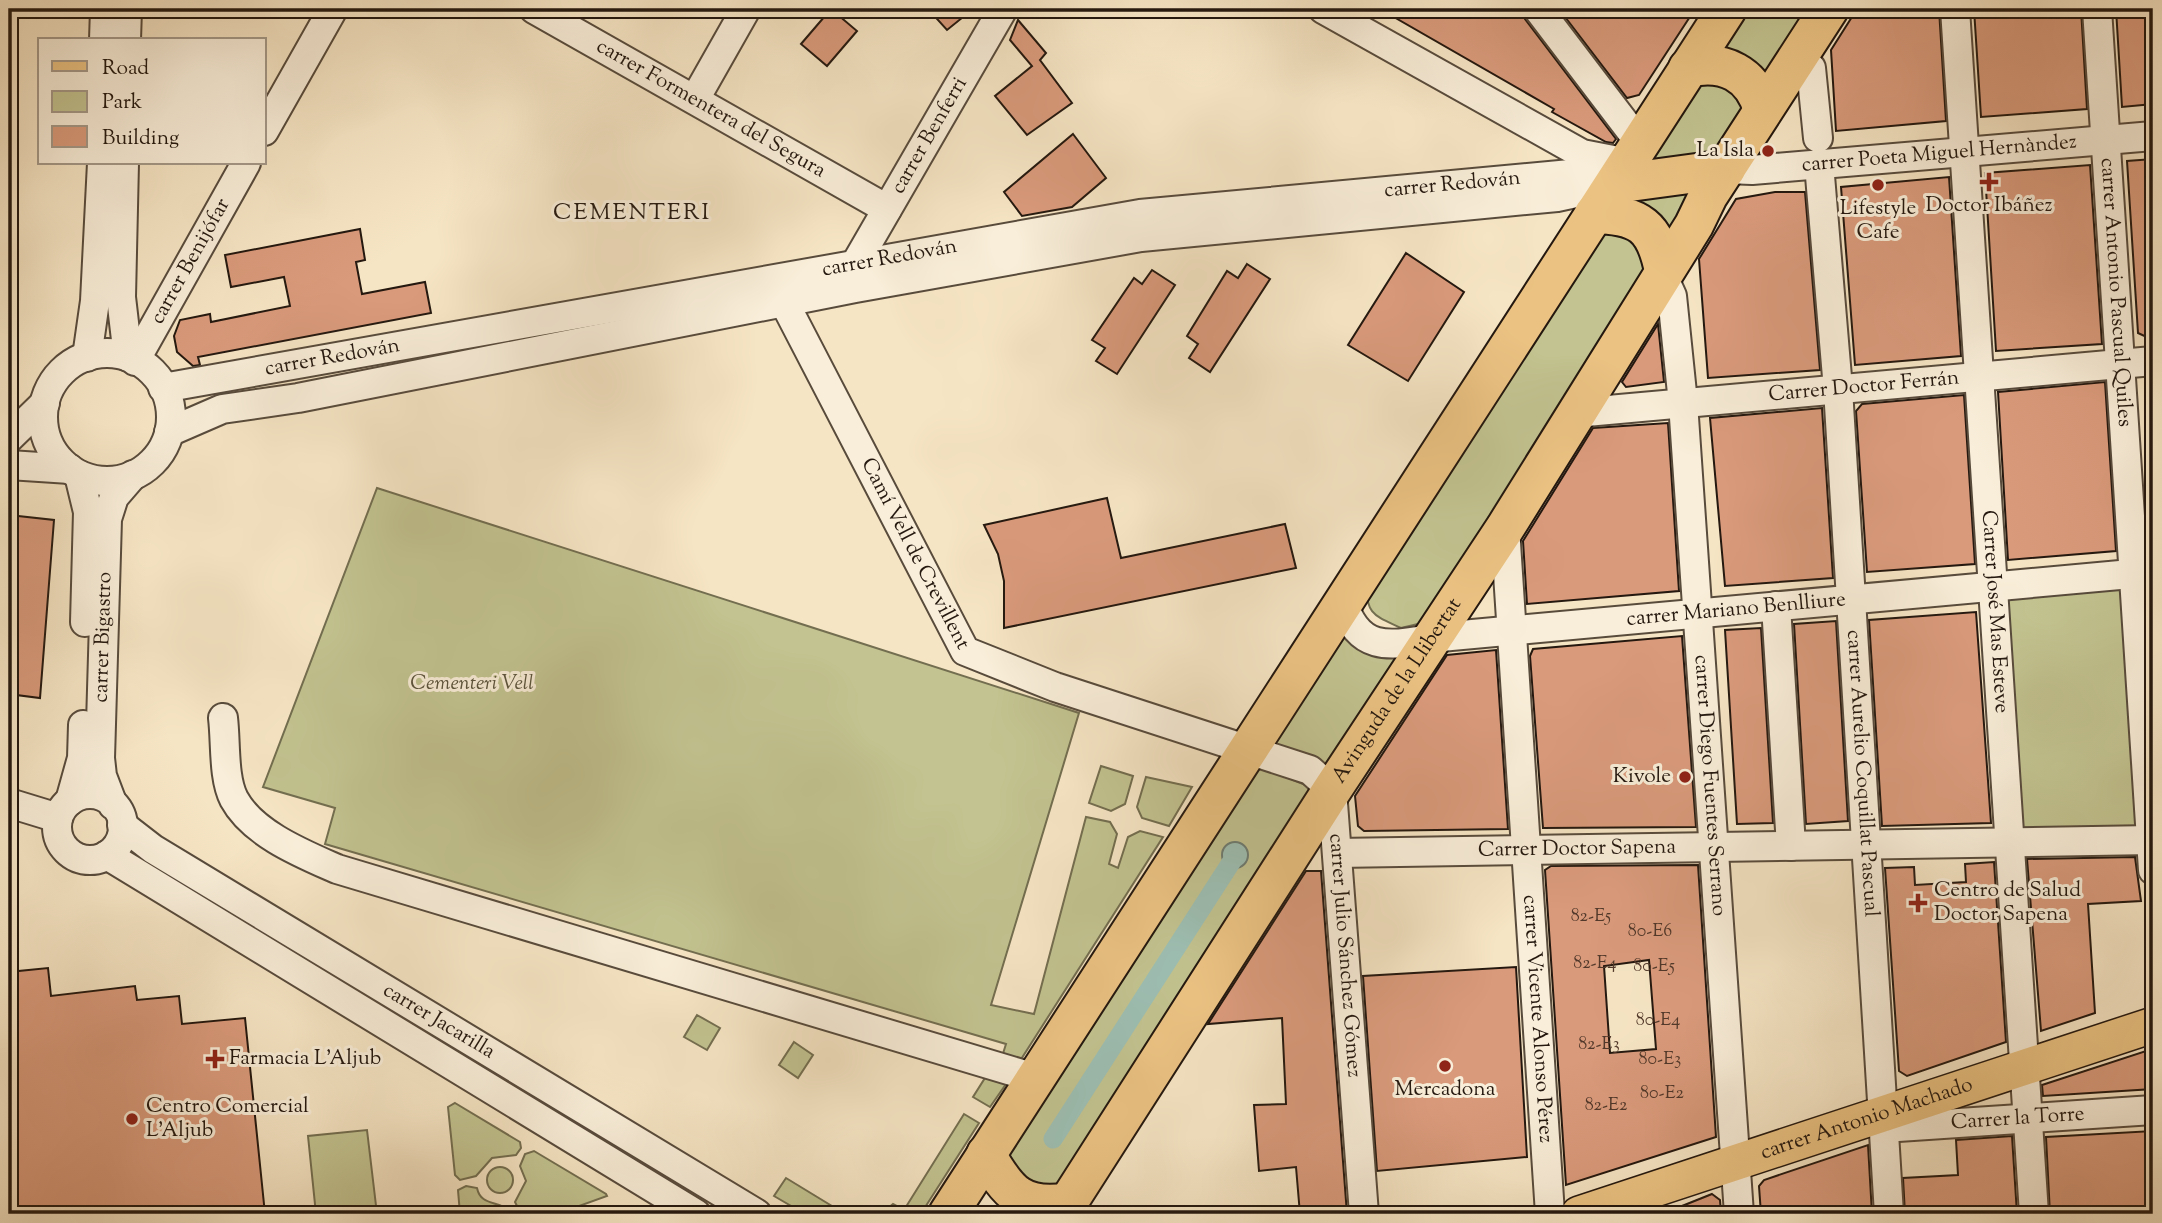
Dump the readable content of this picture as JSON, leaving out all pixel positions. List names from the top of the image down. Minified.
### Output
{"streets":{"highway":["Avinguda de la Llibertat"],"main road":["carrer Antonio Machado"],"street":["carrer Formentera del Segura","carrer Benferri","carrer Poeta Miguel Hernàndez","carrer Redován","carrer Benijófar","carrer Antonio Pascual Quiles","Carrer Doctor Ferrán","Camí Vell de Crevillent","carrer Mariano Benlliure","Carrer José Mas Esteve","carrer Bigastro","carrer Aurelio Coquillat Pascual","carrer Diego Fuentes Serrano","Carrer Doctor Sapena","carrer Julio Sánchez Gómez","carrer Vicente Alonso Pérez","carrer Jacarilla","Carrer la Torre"]},"crossings":[["carrer Formentera del Segura","carrer Benferri"],["carrer Benferri","carrer Redován"],["carrer Poeta Miguel Hernàndez","carrer Antonio Pascual Quiles"],["carrer Poeta Miguel Hernàndez","Carrer José Mas Esteve"],["carrer Poeta Miguel Hernàndez","Avinguda de la Llibertat"],["carrer Poeta Miguel Hernàndez","carrer Aurelio Coquillat Pascual"],["carrer Redován","carrer Benijófar"],["carrer Redován","Camí Vell de Crevillent"],["carrer Redován","carrer Bigastro"],["carrer Benijófar","carrer Bigastro"],["carrer Antonio Pascual Quiles","Carrer Doctor Ferrán"],["carrer Antonio Pascual Quiles","carrer Mariano Benlliure"],["carrer Antonio Pascual Quiles","Carrer Doctor Sapena"],["Carrer Doctor Ferrán","Carrer José Mas Esteve"],["Carrer Doctor Ferrán","Avinguda de la Llibertat"],["Carrer Doctor Ferrán","carrer Aurelio Coquillat Pascual"],["Carrer Doctor Ferrán","carrer Diego Fuentes Serrano"],["carrer Mariano Benlliure","Carrer José Mas Esteve"],["carrer Mariano Benlliure","Avinguda de la Llibertat"],["carrer Mariano Benlliure","carrer Aurelio Coquillat Pascual"],["carrer Mariano Benlliure","carrer Diego Fuentes Serrano"],["carrer Mariano Benlliure","carrer Vicente Alonso Pérez"],["Carrer José Mas Esteve","Carrer Doctor Sapena"],["Carrer José Mas Esteve","Carrer la Torre"],["Carrer José Mas Esteve","carrer Antonio Machado"],["carrer Bigastro","carrer Jacarilla"],["Avinguda de la Llibertat","carrer Aurelio Coquillat Pascual"],["Avinguda de la Llibertat","carrer Diego Fuentes Serrano"],["Avinguda de la Llibertat","carrer Julio Sánchez Gómez"],["Avinguda de la Llibertat","carrer Vicente Alonso Pérez"],["carrer Aurelio Coquillat Pascual","Carrer Doctor Sapena"],["carrer Aurelio Coquillat Pascual","Carrer la Torre"],["carrer Aurelio Coquillat Pascual","carrer Antonio Machado"],["carrer Diego Fuentes Serrano","Carrer Doctor Sapena"],["carrer Diego Fuentes Serrano","carrer Antonio Machado"],["Carrer Doctor Sapena","carrer Julio Sánchez Gómez"],["Carrer Doctor Sapena","carrer Vicente Alonso Pérez"],["Carrer la Torre","carrer Antonio Machado"]],"districts":["CEMENTERI"],"parks":["Cementeri Vell"],"places":{"other":["La Isla","Lifestyle Cafe","Kivole","Mercadona","Centro Comercial L'Aljub"],"health":["Doctor Ibáñez","Centro de Salud Doctor Sapena","Farmacia L'Aljub"]},"house_numbers":["82-E5","80-E6","82-E4","80-E5","80-E4","82-E3","80-E3","80-E2","82-E2"],"legend":["Road","Park","Building"]}
